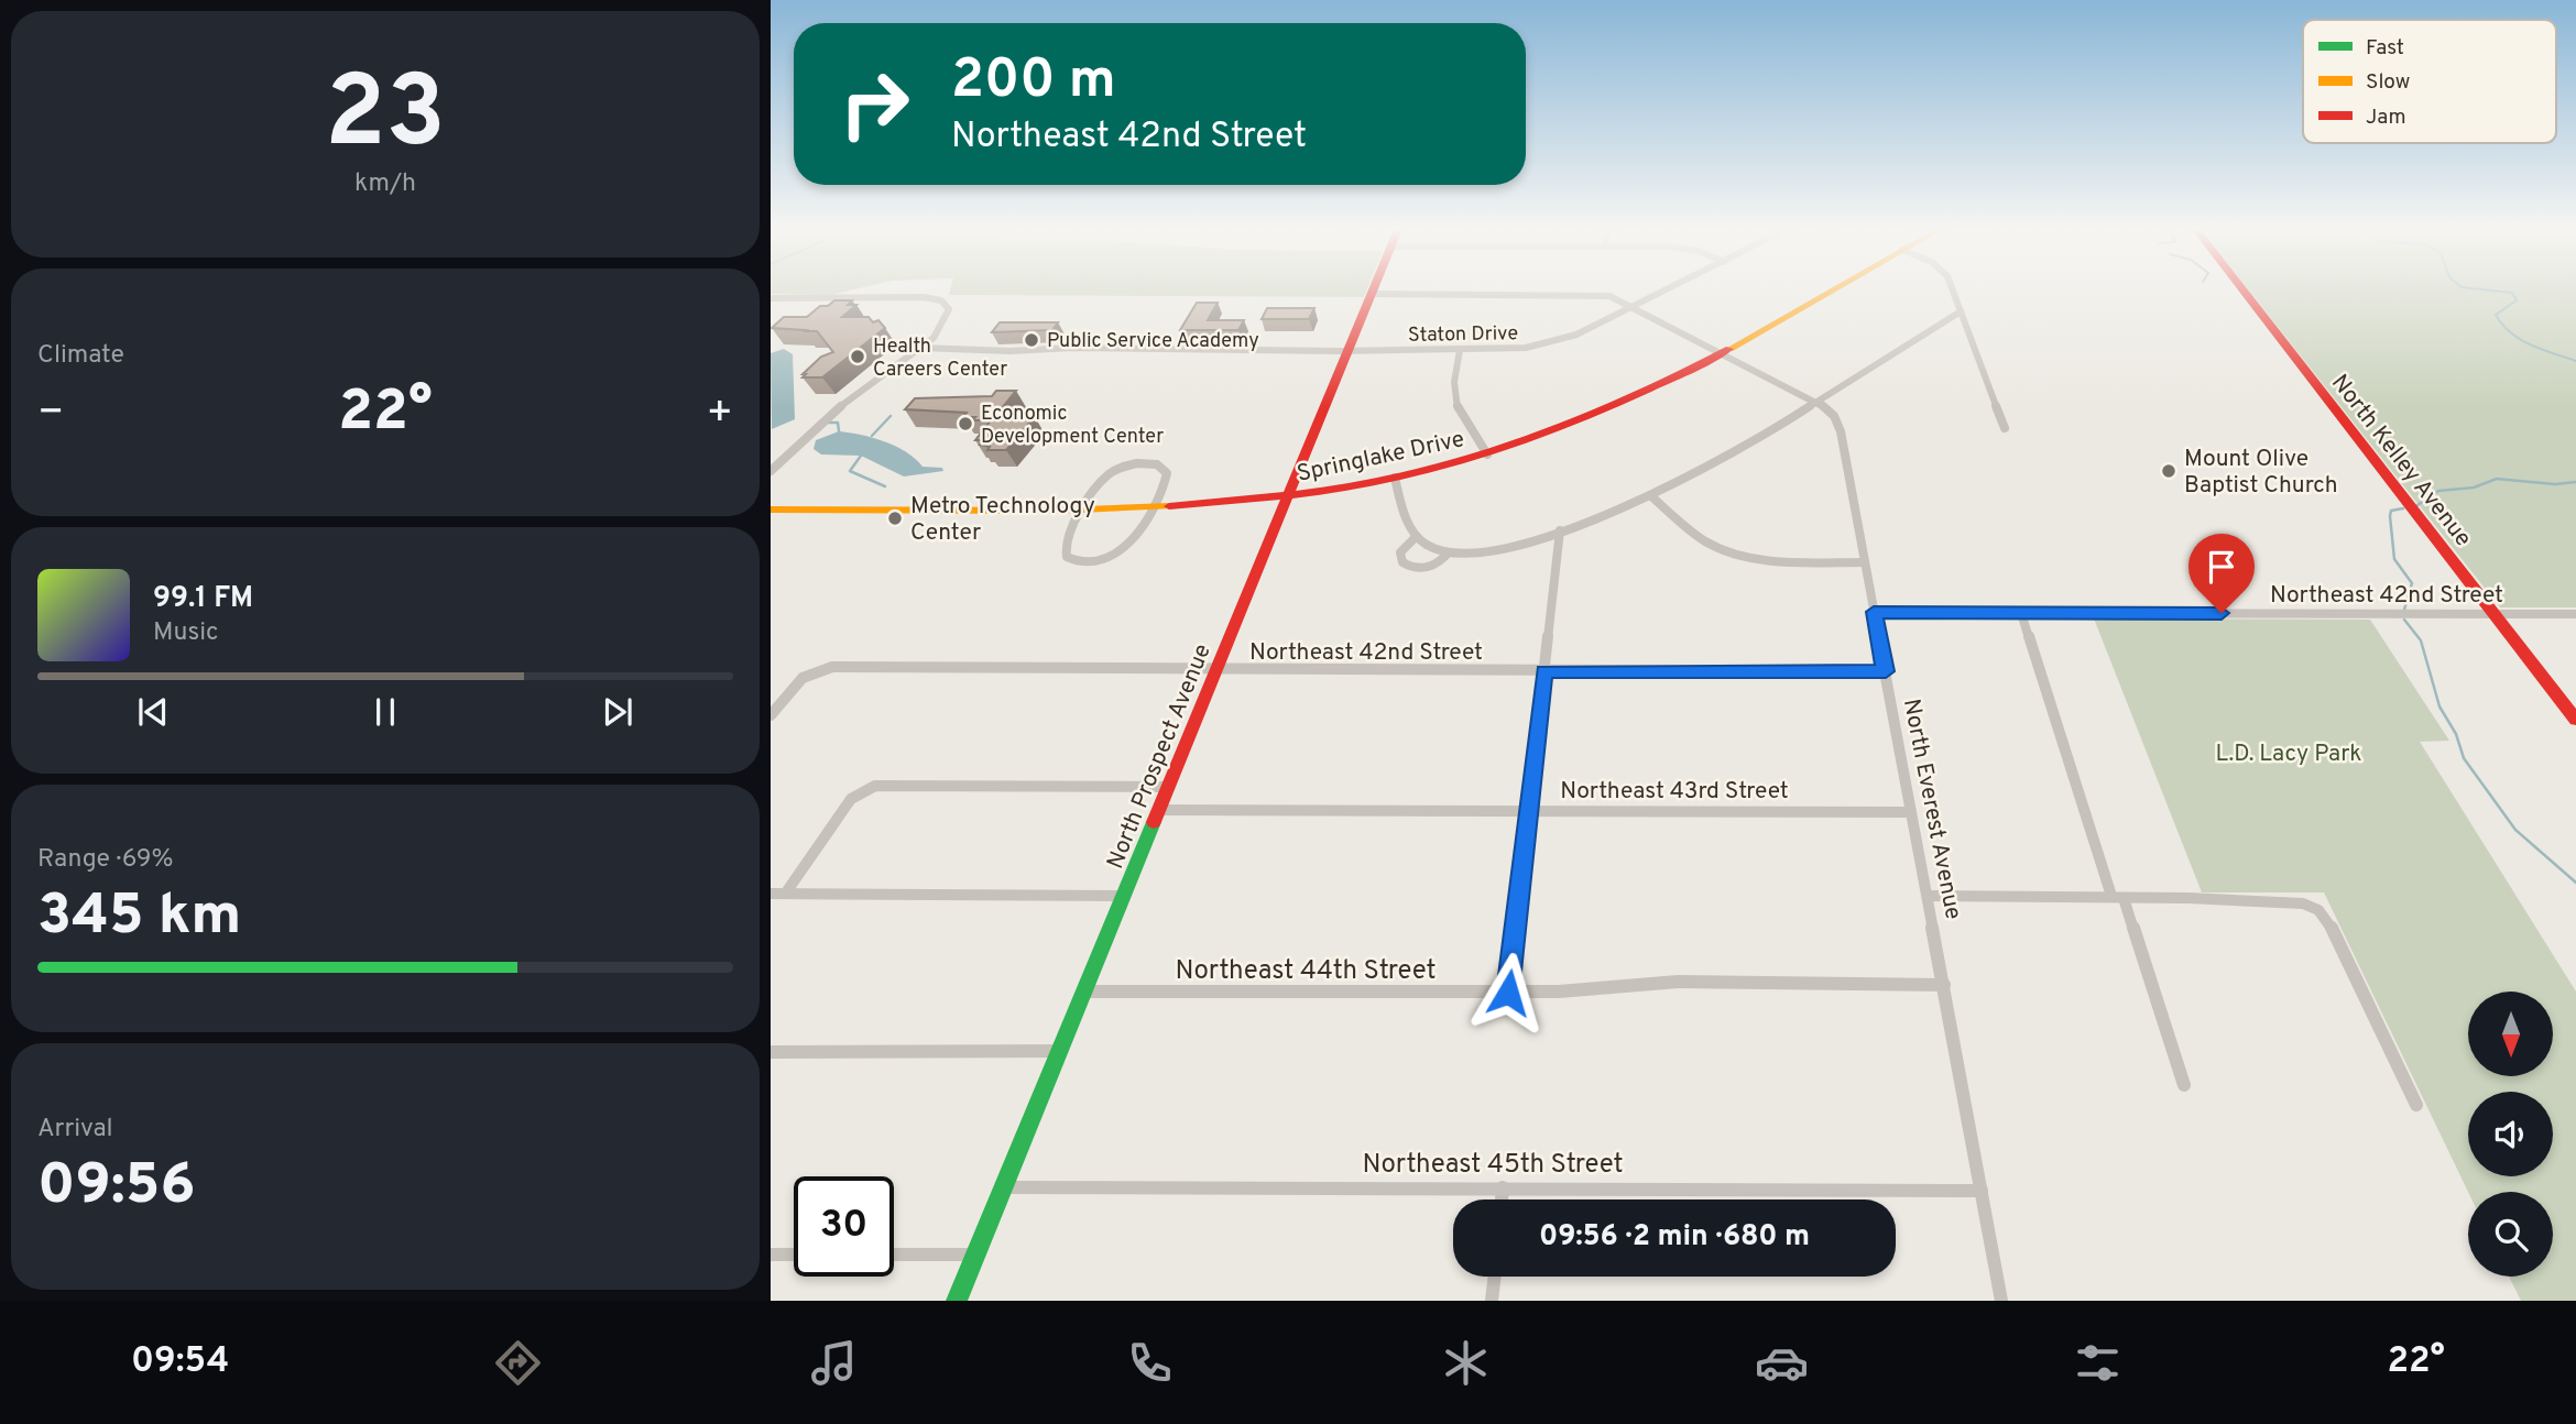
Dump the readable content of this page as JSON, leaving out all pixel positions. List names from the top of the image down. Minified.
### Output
{"streets":{"street":["Staton Drive","Springlake Drive","North Kelley Avenue","Northeast 42nd Street","North Prospect Avenue","Northeast 43rd Street","North Everest Avenue","Northeast 44th Street","Northeast 45th Street"]},"crossings":[["Staton Drive","North Prospect Avenue"],["Staton Drive","North Everest Avenue"],["Springlake Drive","North Prospect Avenue"],["Springlake Drive","North Everest Avenue"],["North Kelley Avenue","Northeast 42nd Street"],["Northeast 42nd Street","North Prospect Avenue"],["Northeast 42nd Street","North Everest Avenue"],["North Prospect Avenue","Northeast 43rd Street"],["North Prospect Avenue","North Everest Avenue"],["North Prospect Avenue","Northeast 44th Street"],["North Prospect Avenue","Northeast 45th Street"],["Northeast 43rd Street","North Everest Avenue"],["North Everest Avenue","Northeast 44th Street"],["North Everest Avenue","Northeast 45th Street"]],"parks":["L.D. Lacy Park"],"places":["Public Service Academy","Health Careers Center","Economic Development Center","Mount Olive Baptist Church","Metro Technology Center"],"legend":["Fast","Slow","Jam"],"north":"bottom","page":{"tile":[["23","km/h"],"Climate",["Range · 69%","345 km"],["Arrival","09:56"]],"turn":["200 m","Northeast 42nd Street"],"heat":["−","22°","+"],"song":["99.1 FM","Music"],"limit":"30","trip":"09:56 · 2 min · 680 m","tabs":["09:54","22°"]}}
